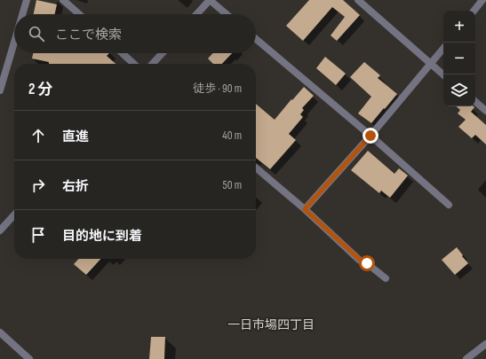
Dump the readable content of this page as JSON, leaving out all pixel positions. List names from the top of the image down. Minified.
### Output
{"districts":["一日市場四丁目"],"page":{"map_buttons":["+","−"],"search":"ここで検索","heading":["2 分","徒歩 · 90 m"],"list":[["直進","40 m"],["右折","50 m"],"目的地に到着"]}}
